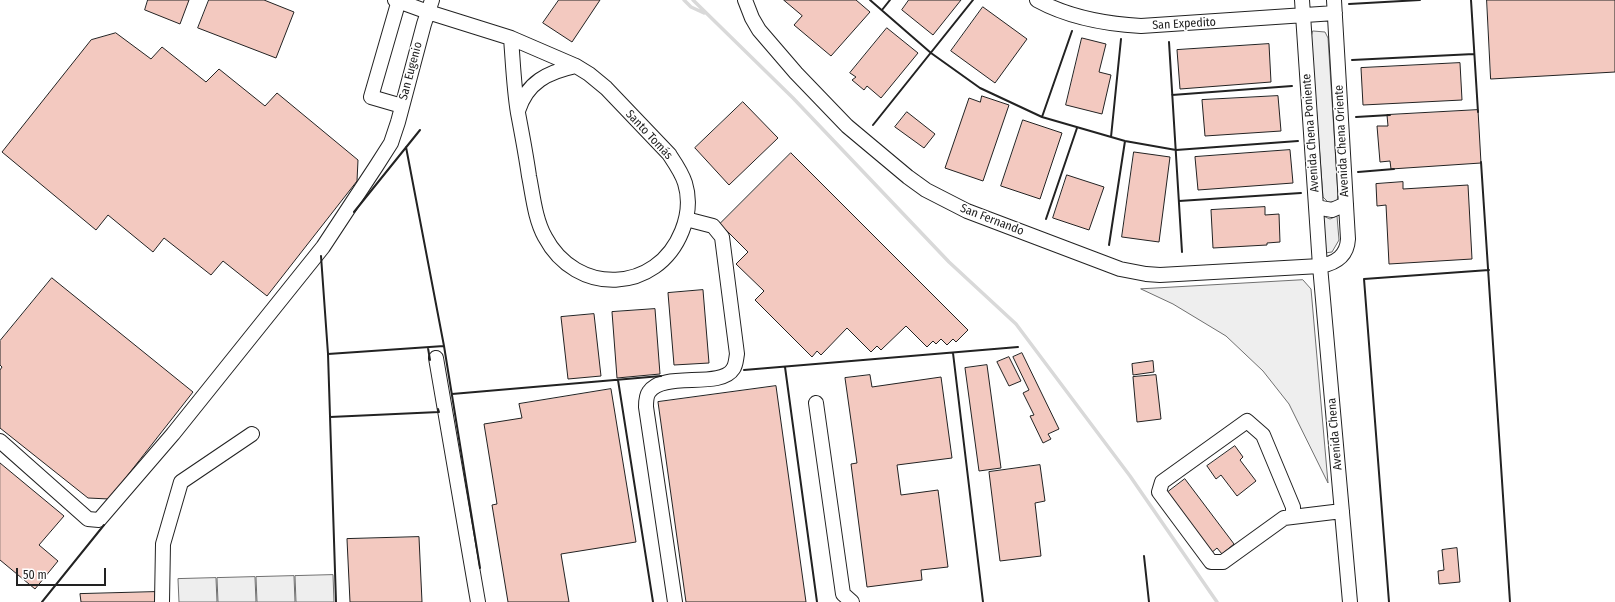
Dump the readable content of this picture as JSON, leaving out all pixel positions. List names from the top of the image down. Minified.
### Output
{"streets":{"street":["San Expedito","San Eugenio","Avenida Chena Poniente","Santo Tomás","Avenida Chena Oriente","San Fernando","Avenida Chena"]},"crossings":[["San Expedito","Avenida Chena Poniente"],["San Expedito","Avenida Chena Oriente"],["San Eugenio","Santo Tomás"],["Avenida Chena Poniente","Avenida Chena Oriente"],["Avenida Chena Poniente","San Fernando"],["Avenida Chena Poniente","Avenida Chena"],["Avenida Chena Oriente","San Fernando"],["Avenida Chena Oriente","Avenida Chena"],["San Fernando","Avenida Chena"]],"scale_bar":"50 m"}
